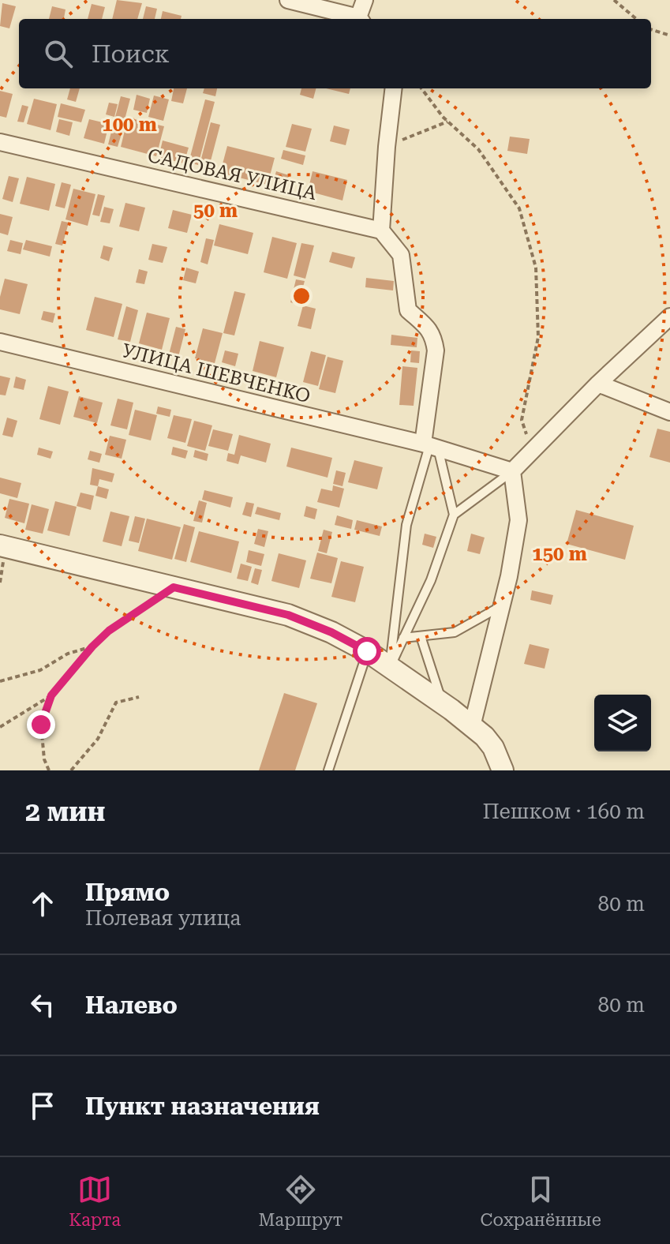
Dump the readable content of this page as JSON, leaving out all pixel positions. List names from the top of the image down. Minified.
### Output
{"streets":{"street":["САДОВАЯ УЛИЦА","УЛИЦА ШЕВЧЕНКО"]},"page":{"search":"Поиск","heading":["2 мин","Пешком · 160 m"],"list":[["Прямо","Полевая улица","80 m"],["Налево","80 m"],"Пункт назначения"],"nav":["Карта","Маршрут","Сохранённые"]},"rings":["100 m","50 m","150 m"]}
